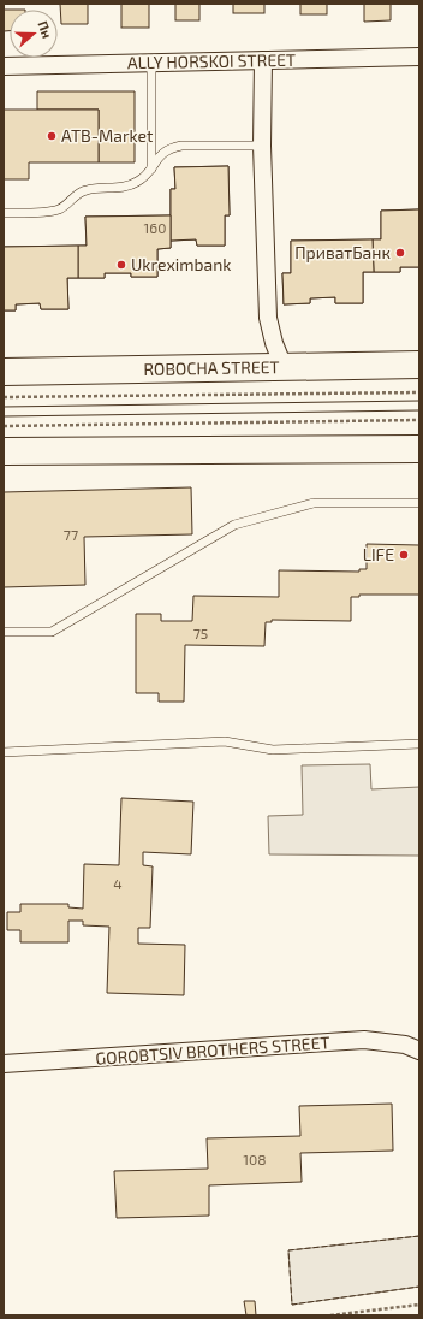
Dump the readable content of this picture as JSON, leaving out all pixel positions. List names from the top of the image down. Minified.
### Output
{"streets":{"main road":["ROBOCHA STREET"],"street":["ALLY HORSKOI STREET","GOROBTSIV BROTHERS STREET"]},"places":["ATB-Market","ПриватБанк","Ukreximbank","LIFE"],"house_numbers":["160","77","75","4","108"],"north":"right"}
